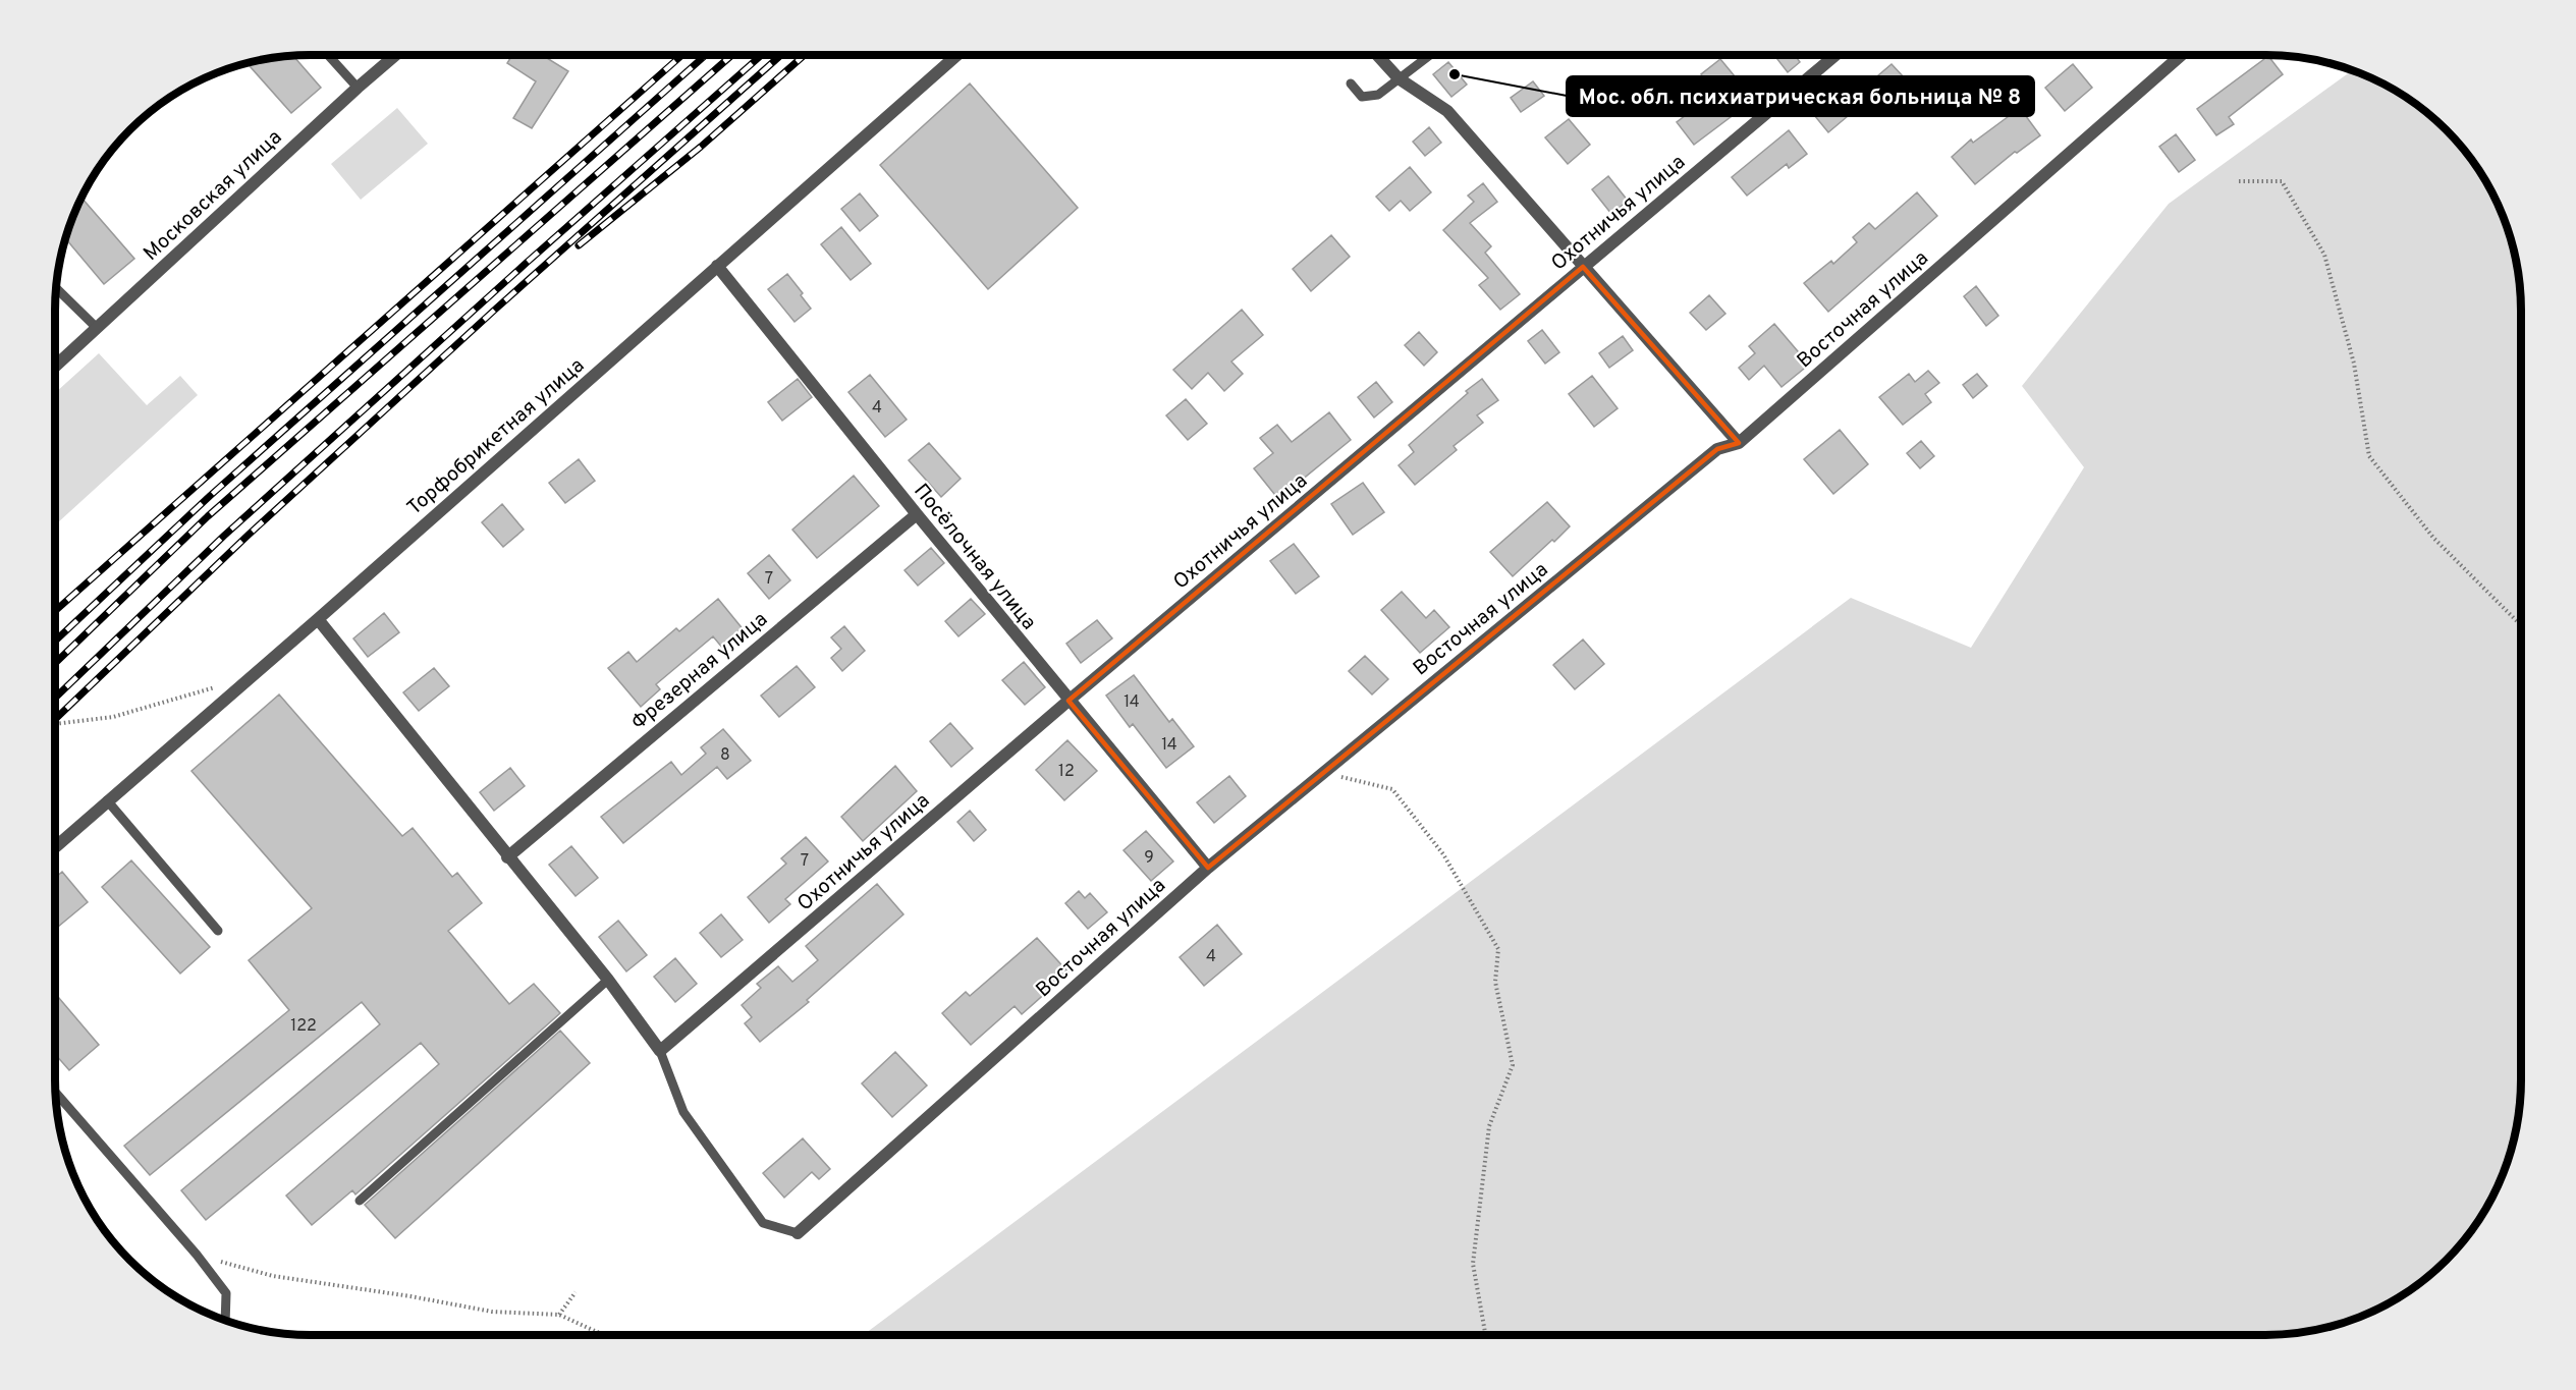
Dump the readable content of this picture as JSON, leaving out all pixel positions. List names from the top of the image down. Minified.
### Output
{"streets":{"street":["Московская улица","Охотничья улица","Восточная улица","Торфобрикетная улица","Посёлочная улица","Фрезерная улица"]},"crossings":[["Охотничья улица","Посёлочная улица"],["Восточная улица","Посёлочная улица"],["Торфобрикетная улица","Посёлочная улица"],["Посёлочная улица","Фрезерная улица"]],"places":["Мос. обл. психиатрическая больница № 8"],"house_numbers":["4","7","14","14","8","12","9","7","4","122"]}
